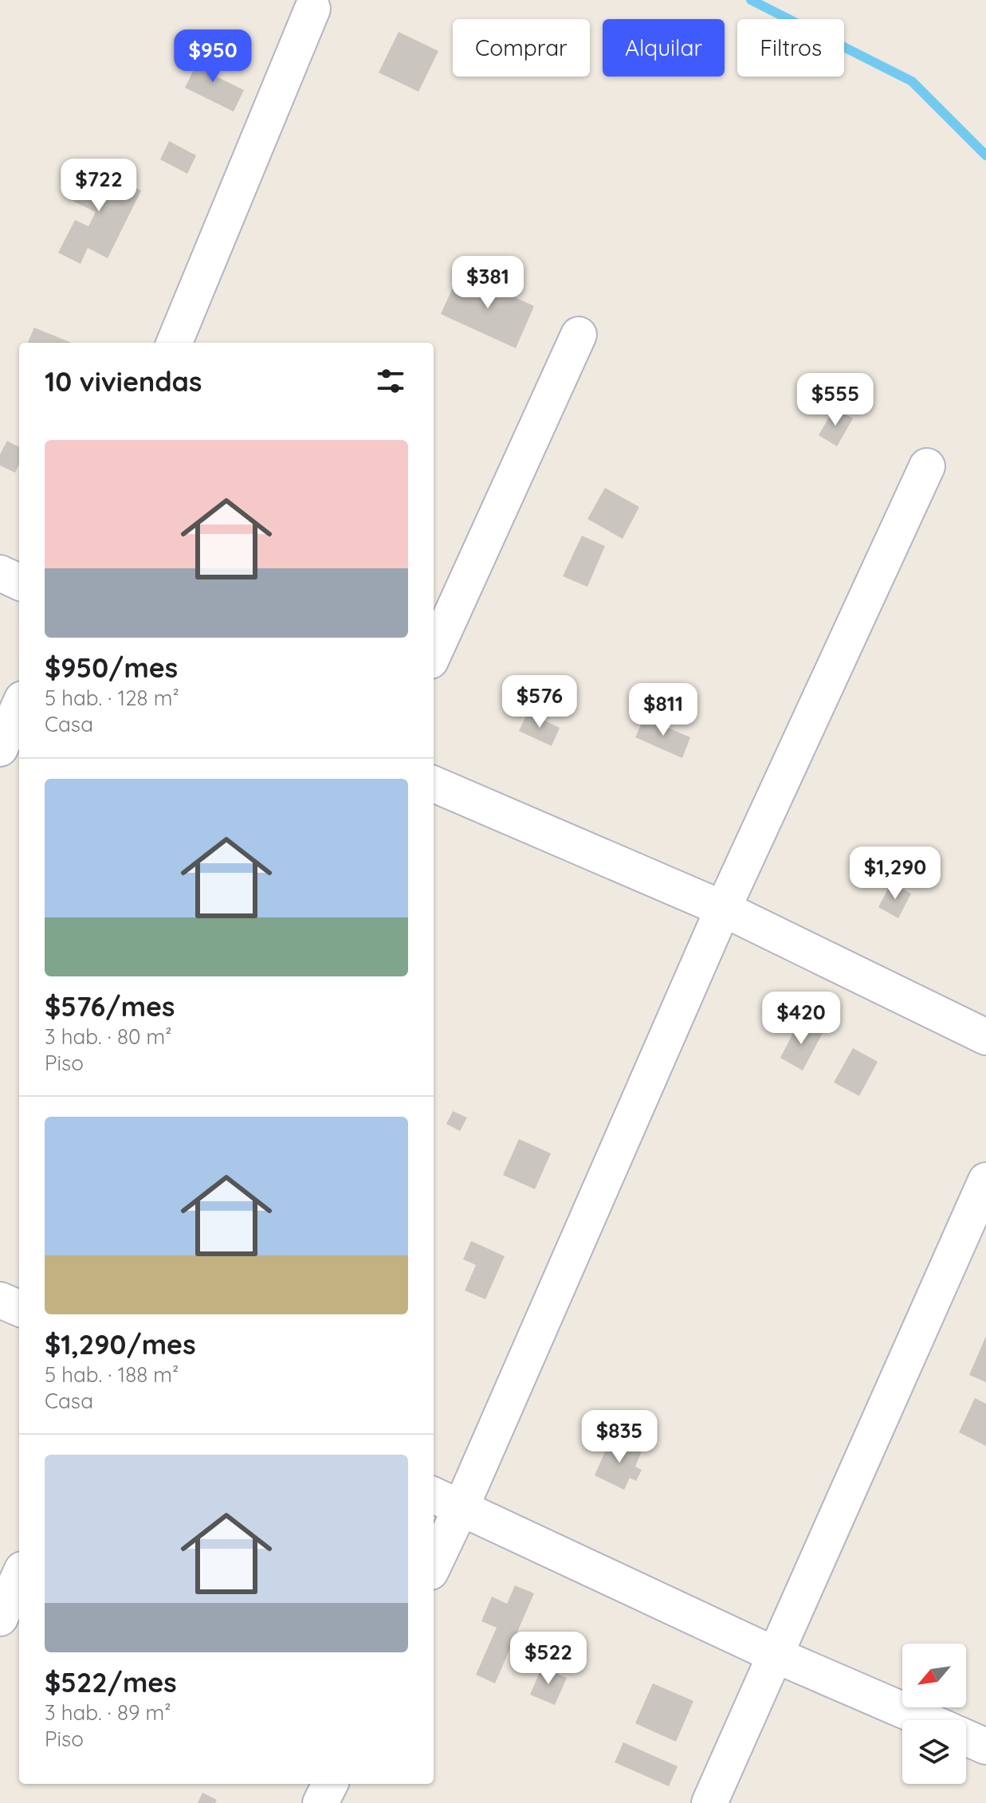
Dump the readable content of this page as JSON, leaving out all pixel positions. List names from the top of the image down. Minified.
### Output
{"north":"bottom left","page":{"chip":["Comprar","Alquilar","Filtros"],"price":["$950","$722","$381","$555","$576","$811","$1,290","$420","$835","$522"],"heading":"10 viviendas","list":[{"name":"$950/mes","note":"5 hab. · 128 m² · Casa"},{"name":"$576/mes","note":"3 hab. · 80 m² · Piso"},{"name":"$1,290/mes","note":"5 hab. · 188 m² · Casa"},{"name":"$522/mes","note":"3 hab. · 89 m² · Piso"}]}}
